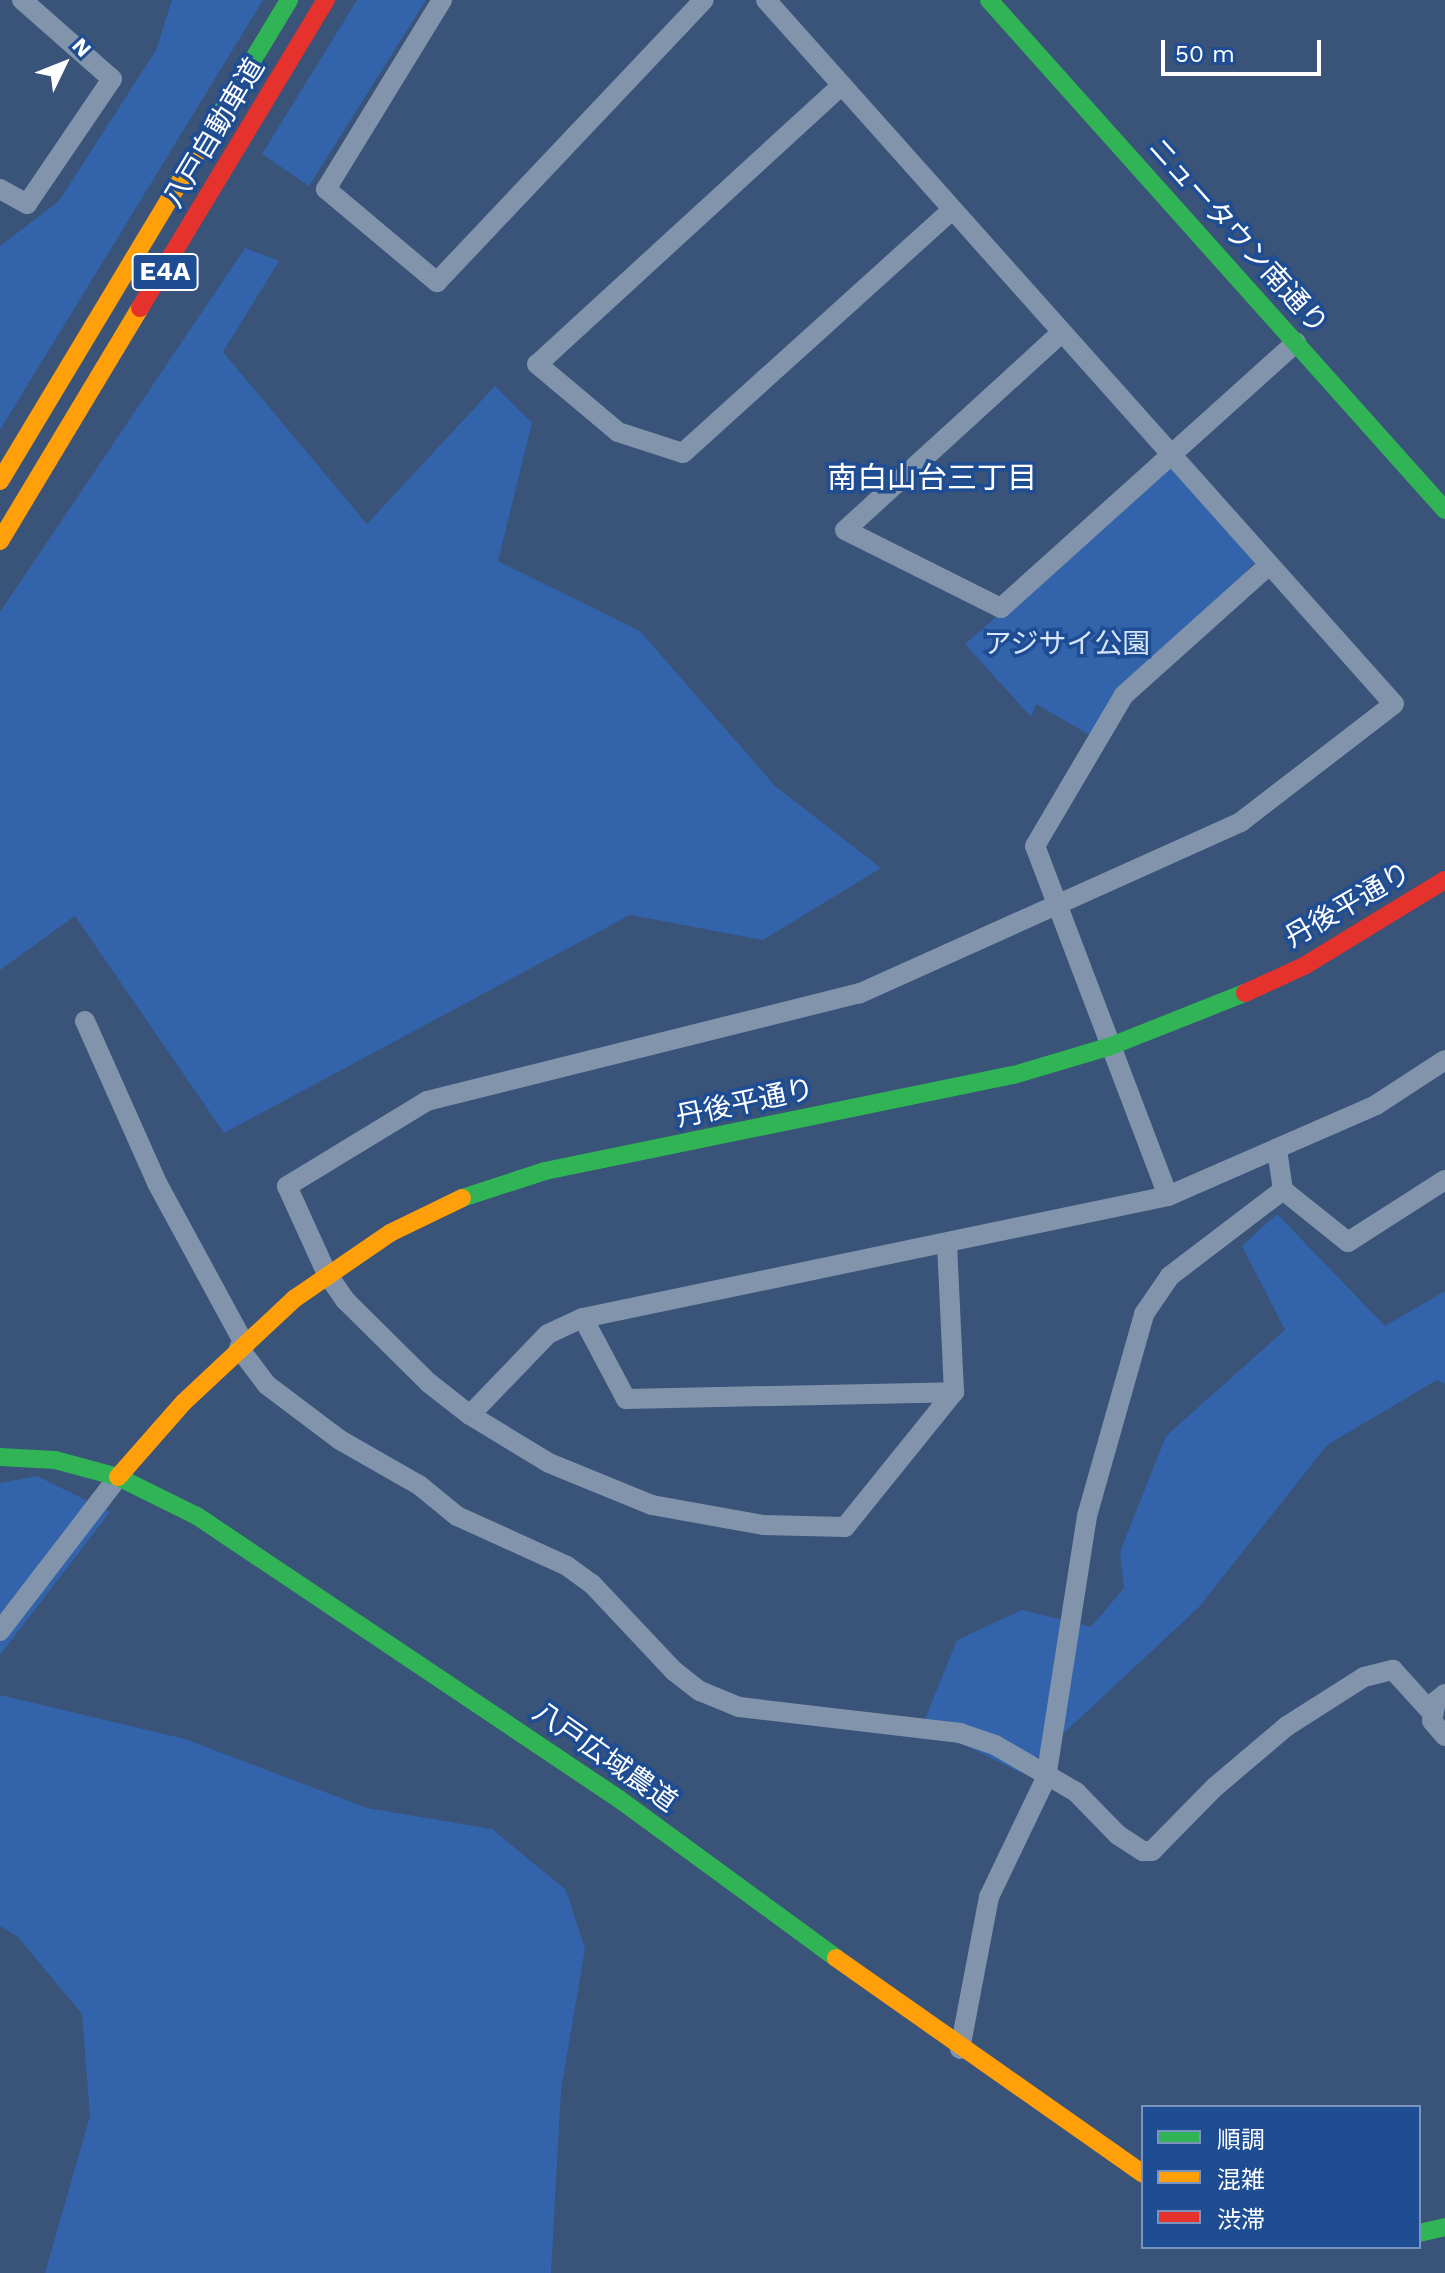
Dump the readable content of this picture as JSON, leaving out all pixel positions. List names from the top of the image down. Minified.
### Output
{"streets":{"main road":["八戸自動車道","ニュータウン南通り","E4A","丹後平通り","八戸広域農道"]},"crossings":[["丹後平通り","八戸広域農道"]],"districts":["南白山台三丁目"],"parks":["アジサイ公園"],"legend":["順調","混雑","渋滞"],"scale_bar":"50 m","north":"top right"}
